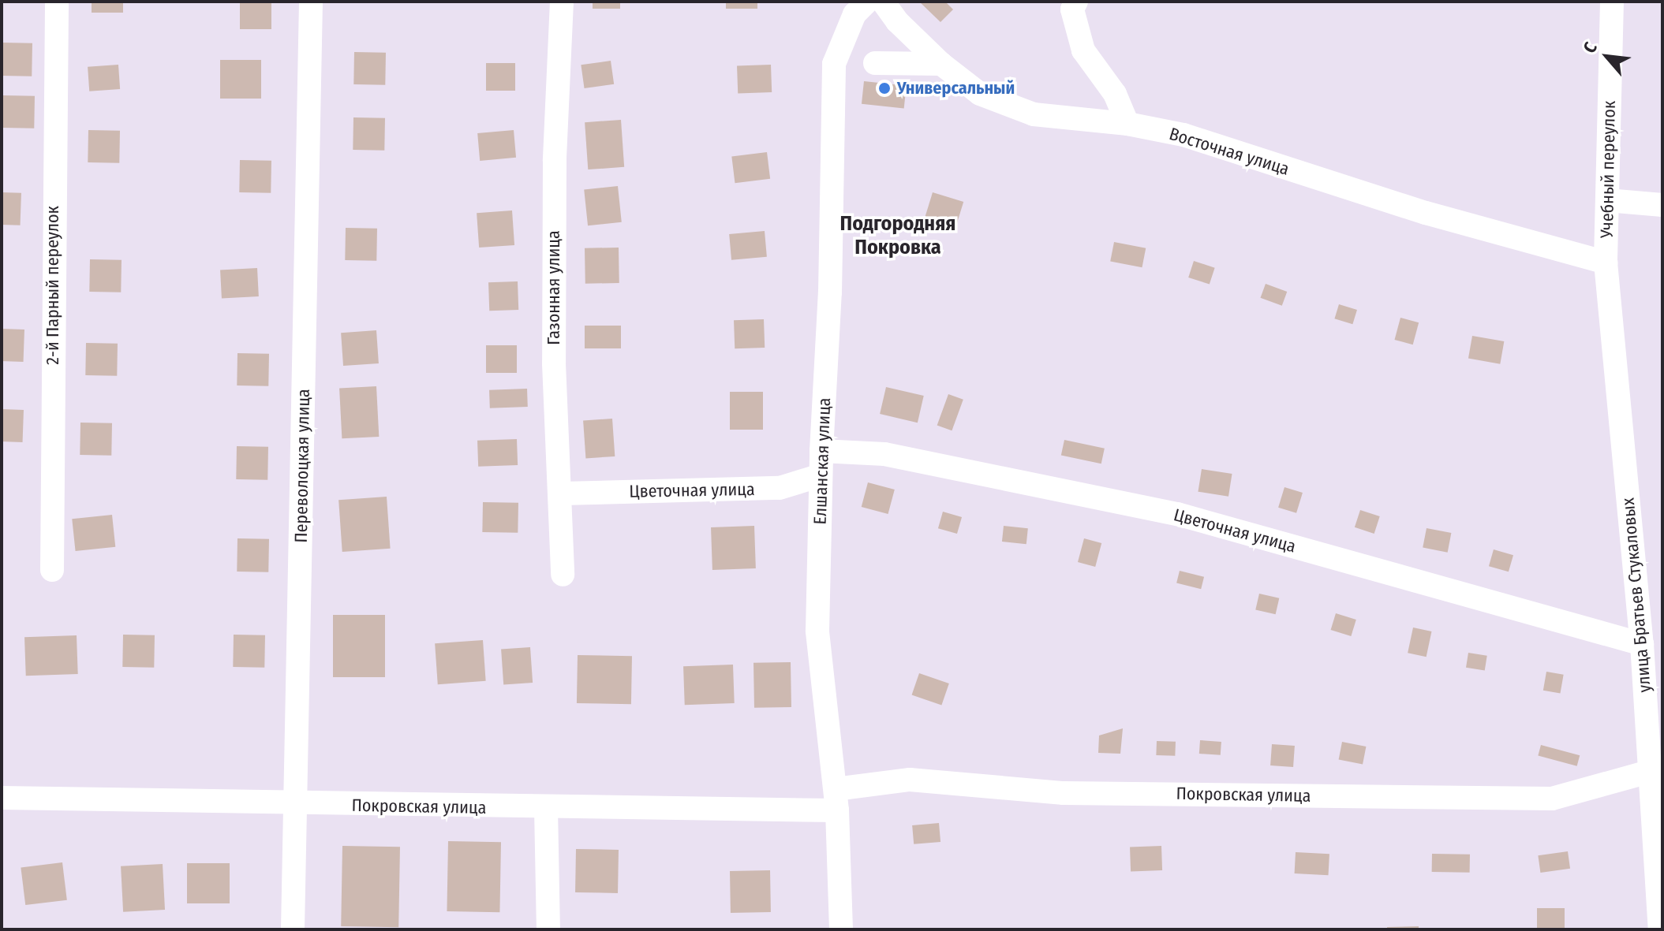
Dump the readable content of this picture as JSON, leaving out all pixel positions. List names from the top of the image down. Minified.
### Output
{"streets":{"street":["Восточная улица","Учебный переулок","2-й Парный переулок","Газонная улица","Елшанская улица","Переволоцкая улица","Цветочная улица","улица Братьев Стукаловых","Покровская улица"]},"crossings":[["Восточная улица","Учебный переулок"],["Восточная улица","улица Братьев Стукаловых"],["Учебный переулок","улица Братьев Стукаловых"],["Газонная улица","Цветочная улица"],["Елшанская улица","Цветочная улица"],["Елшанская улица","Покровская улица"],["Переволоцкая улица","Покровская улица"],["Цветочная улица","улица Братьев Стукаловых"],["улица Братьев Стукаловых","Покровская улица"]],"districts":["Подгородняя Покровка"],"places":["Универсальный"],"north":"top left"}
